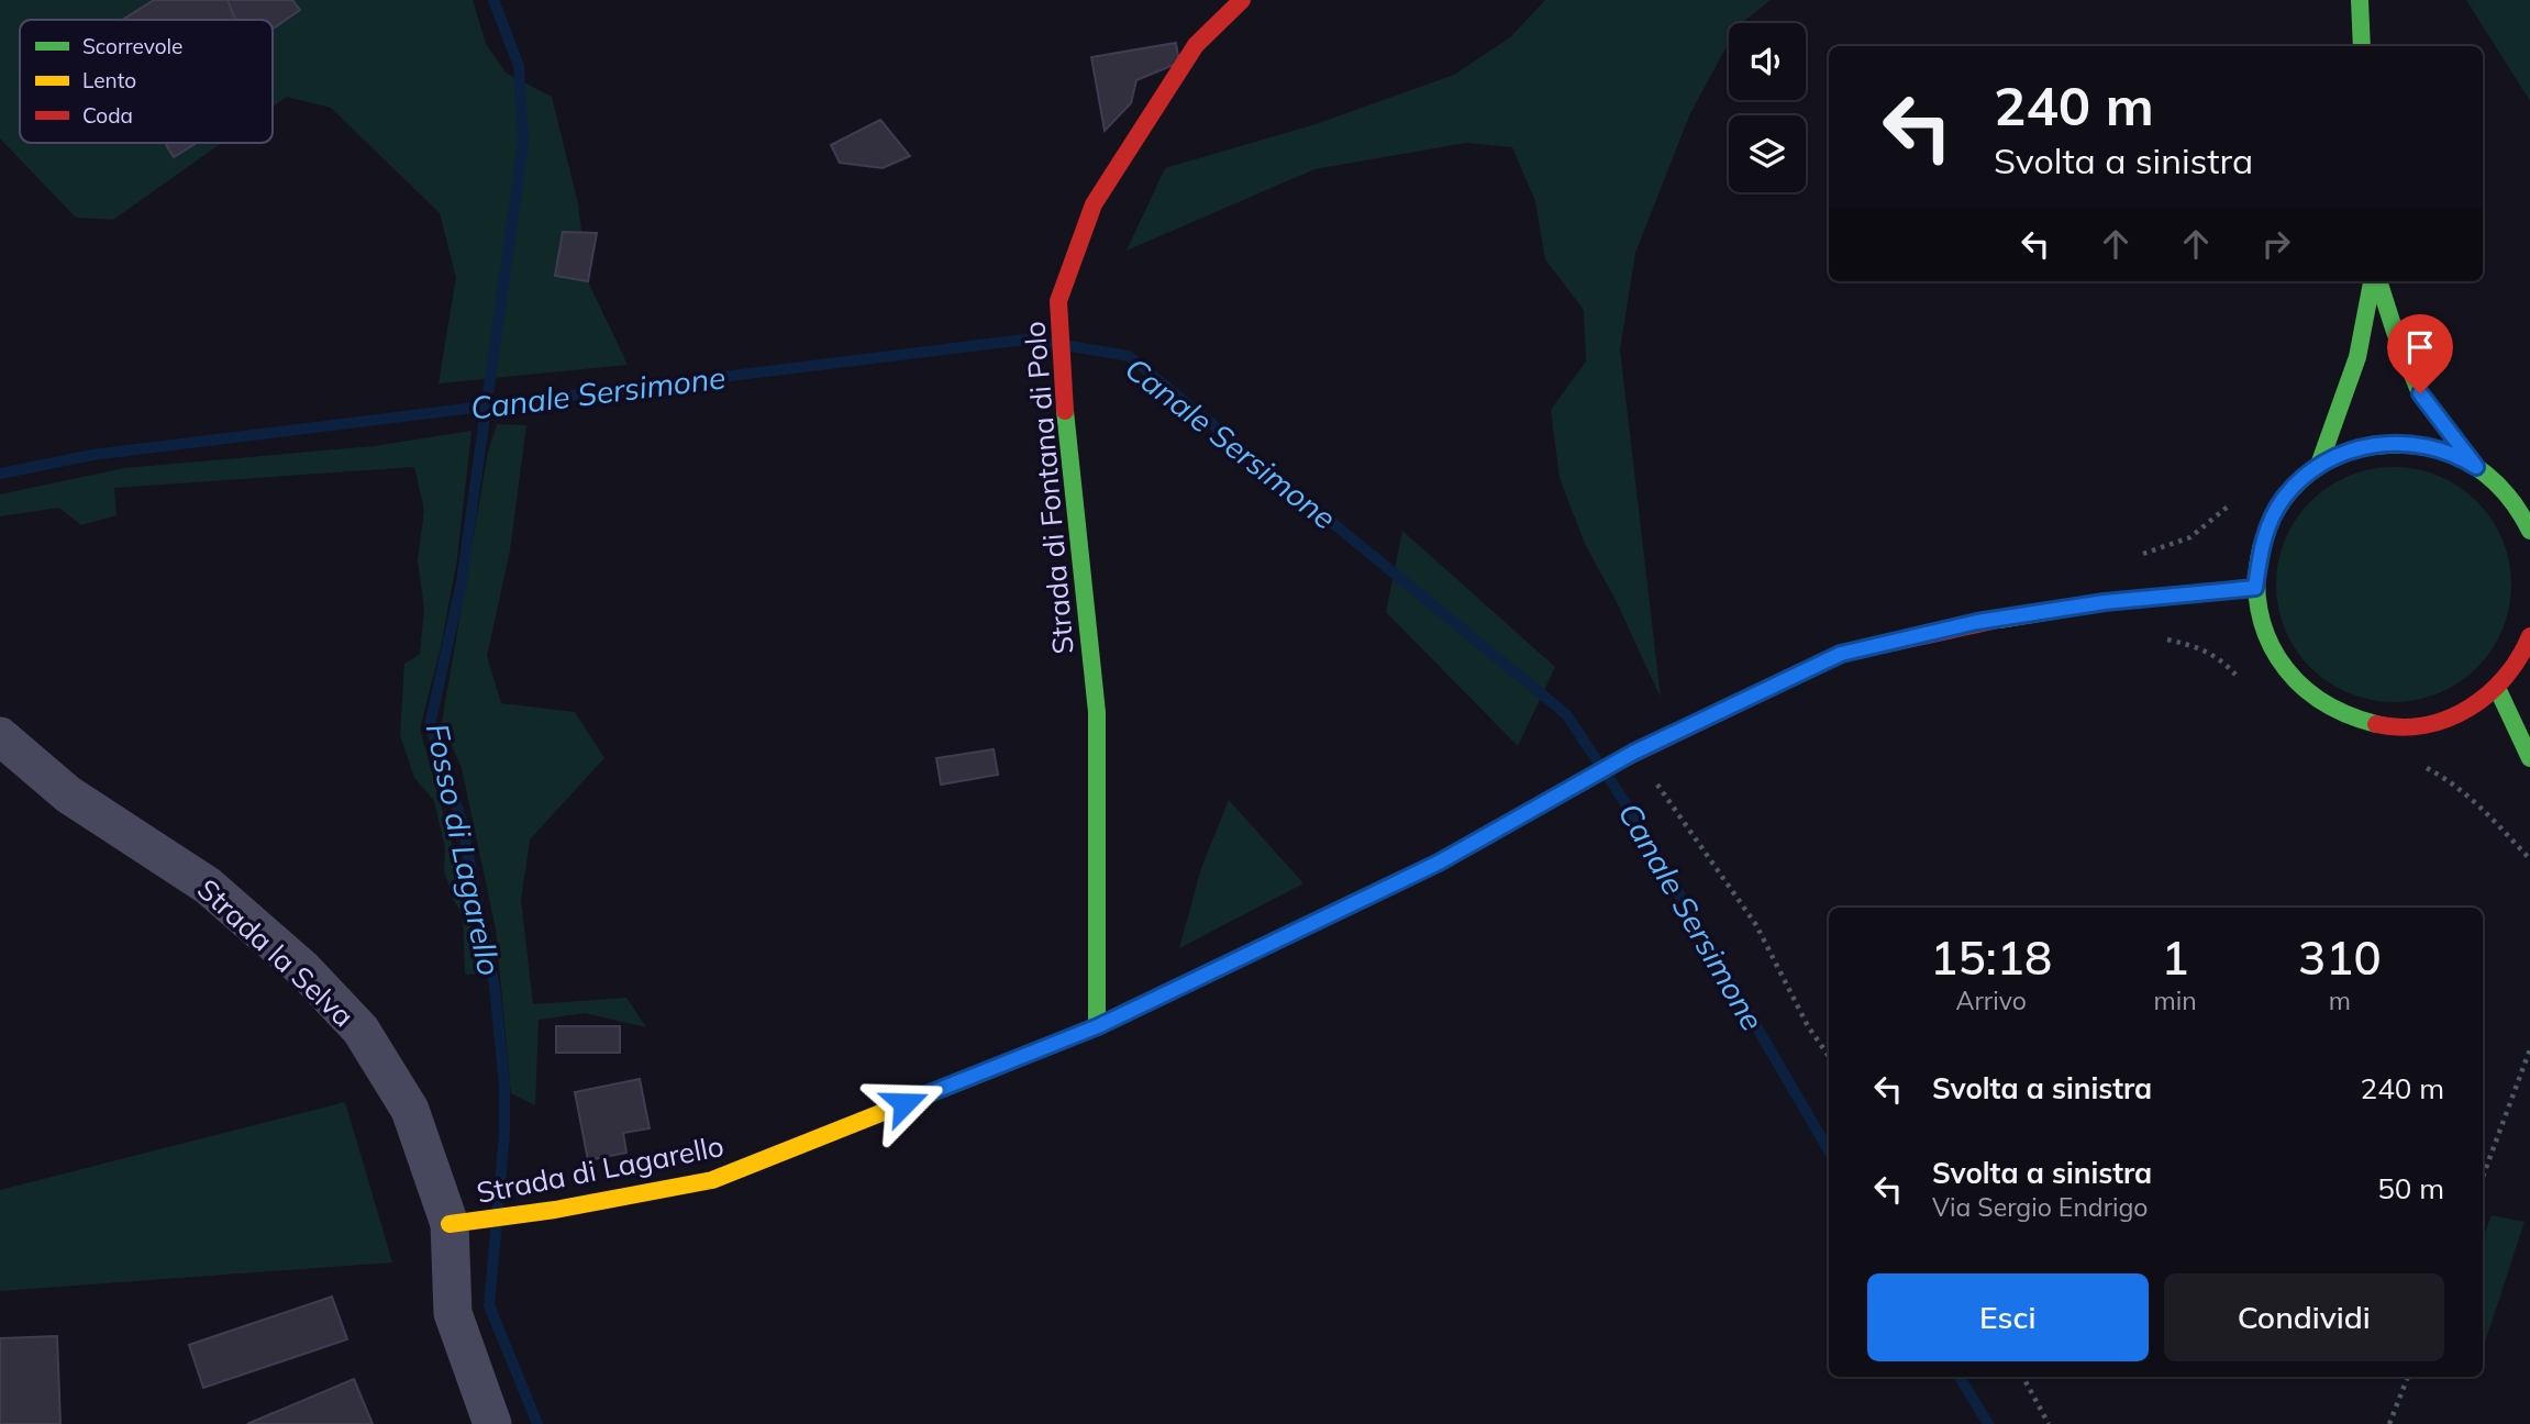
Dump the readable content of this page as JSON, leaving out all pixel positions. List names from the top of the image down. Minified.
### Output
{"streets":{"street":["Strada di Fontana di Polo","Strada la Selva","Strada di Lagarello"]},"crossings":[["Strada di Fontana di Polo","Strada di Lagarello"],["Strada la Selva","Strada di Lagarello"]],"water":["Canale Sersimone","Fosso di Lagarello"],"legend":["Scorrevole","Lento","Coda"],"page":{"turn":["240 m","Svolta a sinistra"],"eta":["15:18","Arrivo","1","min","310","m"],"list":[{"name":"Svolta a sinistra","value":"240 m"},{"name":"Svolta a sinistra","note":"Via Sergio Endrigo","value":"50 m"}],"buttons":["Esci","Condividi"]}}
